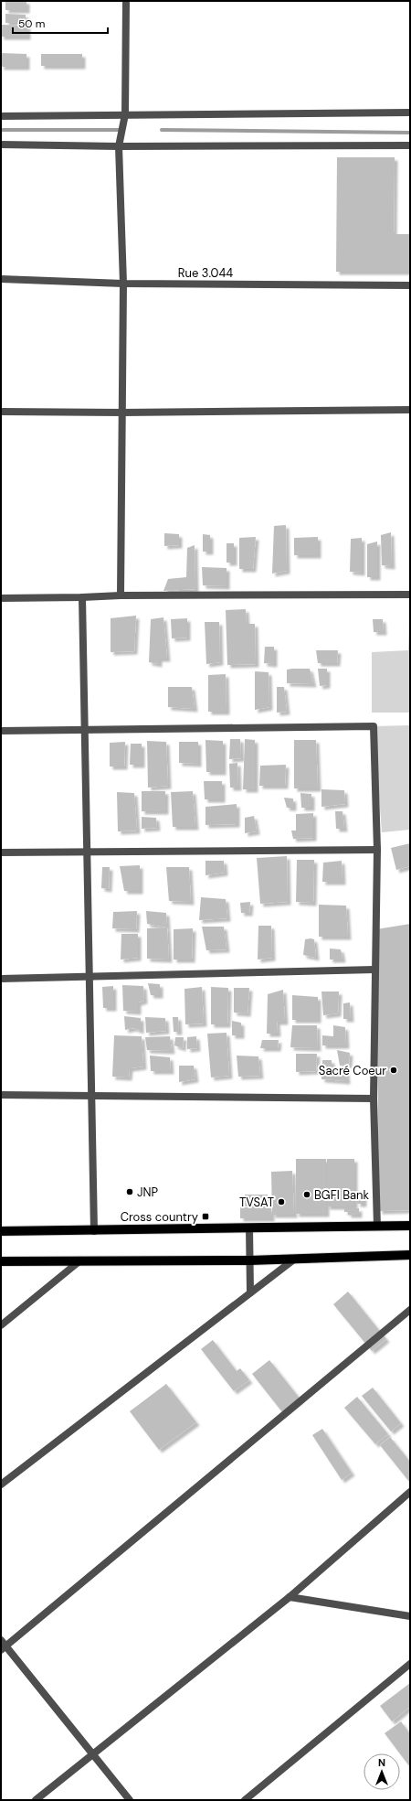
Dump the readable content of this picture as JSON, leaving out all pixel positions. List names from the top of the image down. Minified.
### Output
{"streets":{"street":["Rue 3.044"]},"places":{"other":["Sacré Coeur","JNP","BGFI Bank","TVSAT"],"transit":["Cross country"]},"scale_bar":"50 m","north":"top"}
